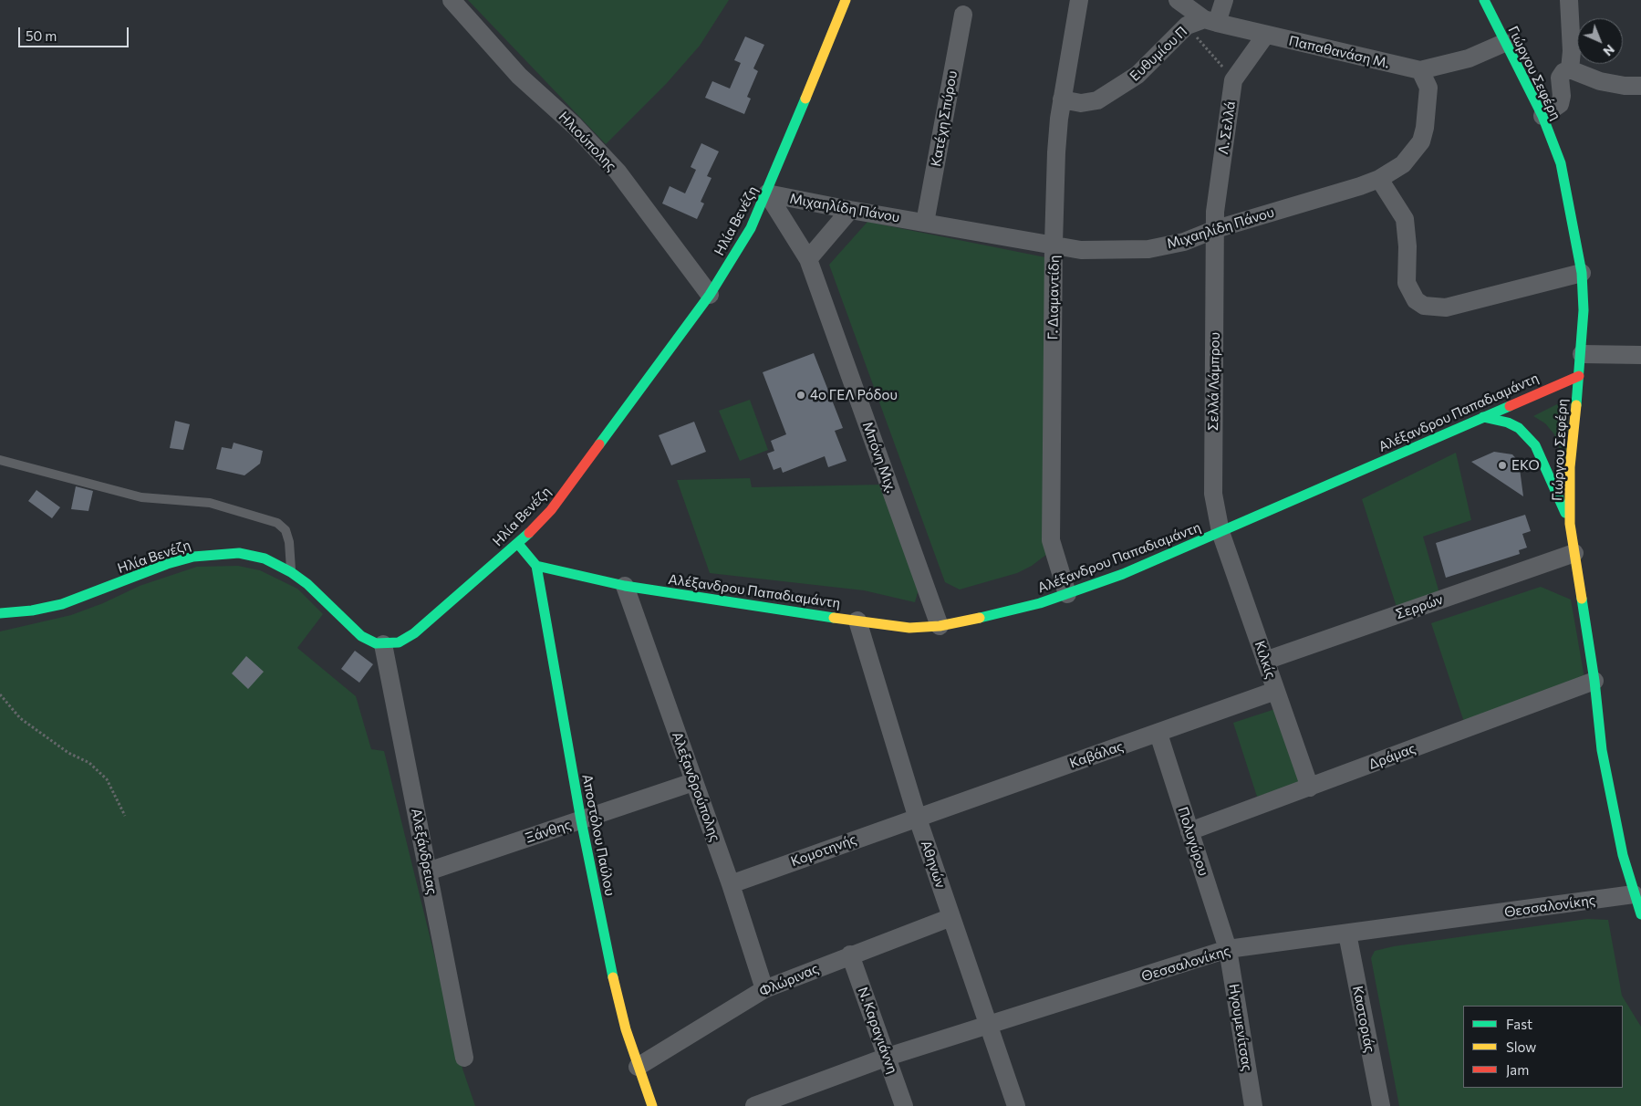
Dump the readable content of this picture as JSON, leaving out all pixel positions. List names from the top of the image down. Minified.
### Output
{"streets":{"street":["Παπαθανάση Μ.","Ευθυμίου Π","Γιώργου Σεφέρη","Κατέχη Σπύρου","Λ. Σελλά","Ηλιούπολης","Μιχαηλίδη Πάνου","Ηλία Βενέζη","Γ. Διαμαντίδη","Σελλά Λάμπρου","Αλέξανδρου Παπαδιαμάντη","Μπόνη Μιχ.","Σερρών","Κιλκίς","Καβάλας","Δράμας","Αλεξανδρούπολης","Ξάνθης","Αποστόλου Παύλου","Πολυγύρου","Κομοτηνής","Αλεξάνδρειας","Αθηνών","Θεσσαλονίκης","Φλώρινας","Καστοριάς","Ηγουμενίτσας","Ν. Καραγιάννη"]},"crossings":[["Παπαθανάση Μ.","Ευθυμίου Π"],["Παπαθανάση Μ.","Γιώργου Σεφέρη"],["Παπαθανάση Μ.","Λ. Σελλά"],["Παπαθανάση Μ.","Μιχαηλίδη Πάνου"],["Ευθυμίου Π","Γ. Διαμαντίδη"],["Γιώργου Σεφέρη","Αλέξανδρου Παπαδιαμάντη"],["Γιώργου Σεφέρη","Σερρών"],["Γιώργου Σεφέρη","Δράμας"],["Γιώργου Σεφέρη","Θεσσαλονίκης"],["Κατέχη Σπύρου","Μιχαηλίδη Πάνου"],["Λ. Σελλά","Μιχαηλίδη Πάνου"],["Λ. Σελλά","Σελλά Λάμπρου"],["Ηλιούπολης","Ηλία Βενέζη"],["Μιχαηλίδη Πάνου","Ηλία Βενέζη"],["Μιχαηλίδη Πάνου","Γ. Διαμαντίδη"],["Μιχαηλίδη Πάνου","Σελλά Λάμπρου"],["Μιχαηλίδη Πάνου","Μπόνη Μιχ."],["Ηλία Βενέζη","Μπόνη Μιχ."],["Ηλία Βενέζη","Αλεξάνδρειας"],["Γ. Διαμαντίδη","Αλέξανδρου Παπαδιαμάντη"],["Σελλά Λάμπρου","Αλέξανδρου Παπαδιαμάντη"],["Σελλά Λάμπρου","Κιλκίς"],["Αλέξανδρου Παπαδιαμάντη","Μπόνη Μιχ."],["Αλέξανδρου Παπαδιαμάντη","Κιλκίς"],["Αλέξανδρου Παπαδιαμάντη","Αλεξανδρούπολης"],["Αλέξανδρου Παπαδιαμάντη","Αποστόλου Παύλου"],["Αλέξανδρου Παπαδιαμάντη","Αθηνών"],["Σερρών","Κιλκίς"],["Κιλκίς","Καβάλας"],["Κιλκίς","Δράμας"],["Καβάλας","Πολυγύρου"],["Καβάλας","Κομοτηνής"],["Καβάλας","Αθηνών"],["Δράμας","Πολυγύρου"],["Αλεξανδρούπολης","Ξάνθης"],["Αλεξανδρούπολης","Κομοτηνής"],["Αλεξανδρούπολης","Φλώρινας"],["Ξάνθης","Αποστόλου Παύλου"],["Ξάνθης","Αλεξάνδρειας"],["Αποστόλου Παύλου","Φλώρινας"],["Πολυγύρου","Θεσσαλονίκης"],["Πολυγύρου","Ηγουμενίτσας"],["Κομοτηνής","Αθηνών"],["Αθηνών","Θεσσαλονίκης"],["Αθηνών","Φλώρινας"],["Θεσσαλονίκης","Καστοριάς"],["Θεσσαλονίκης","Ηγουμενίτσας"],["Θεσσαλονίκης","Ν. Καραγιάννη"],["Φλώρινας","Ν. Καραγιάννη"]],"places":["4ο ΓΕΛ Ρόδου","EKO"],"legend":["Fast","Slow","Jam"],"scale_bar":"50 m","north":"bottom right"}
